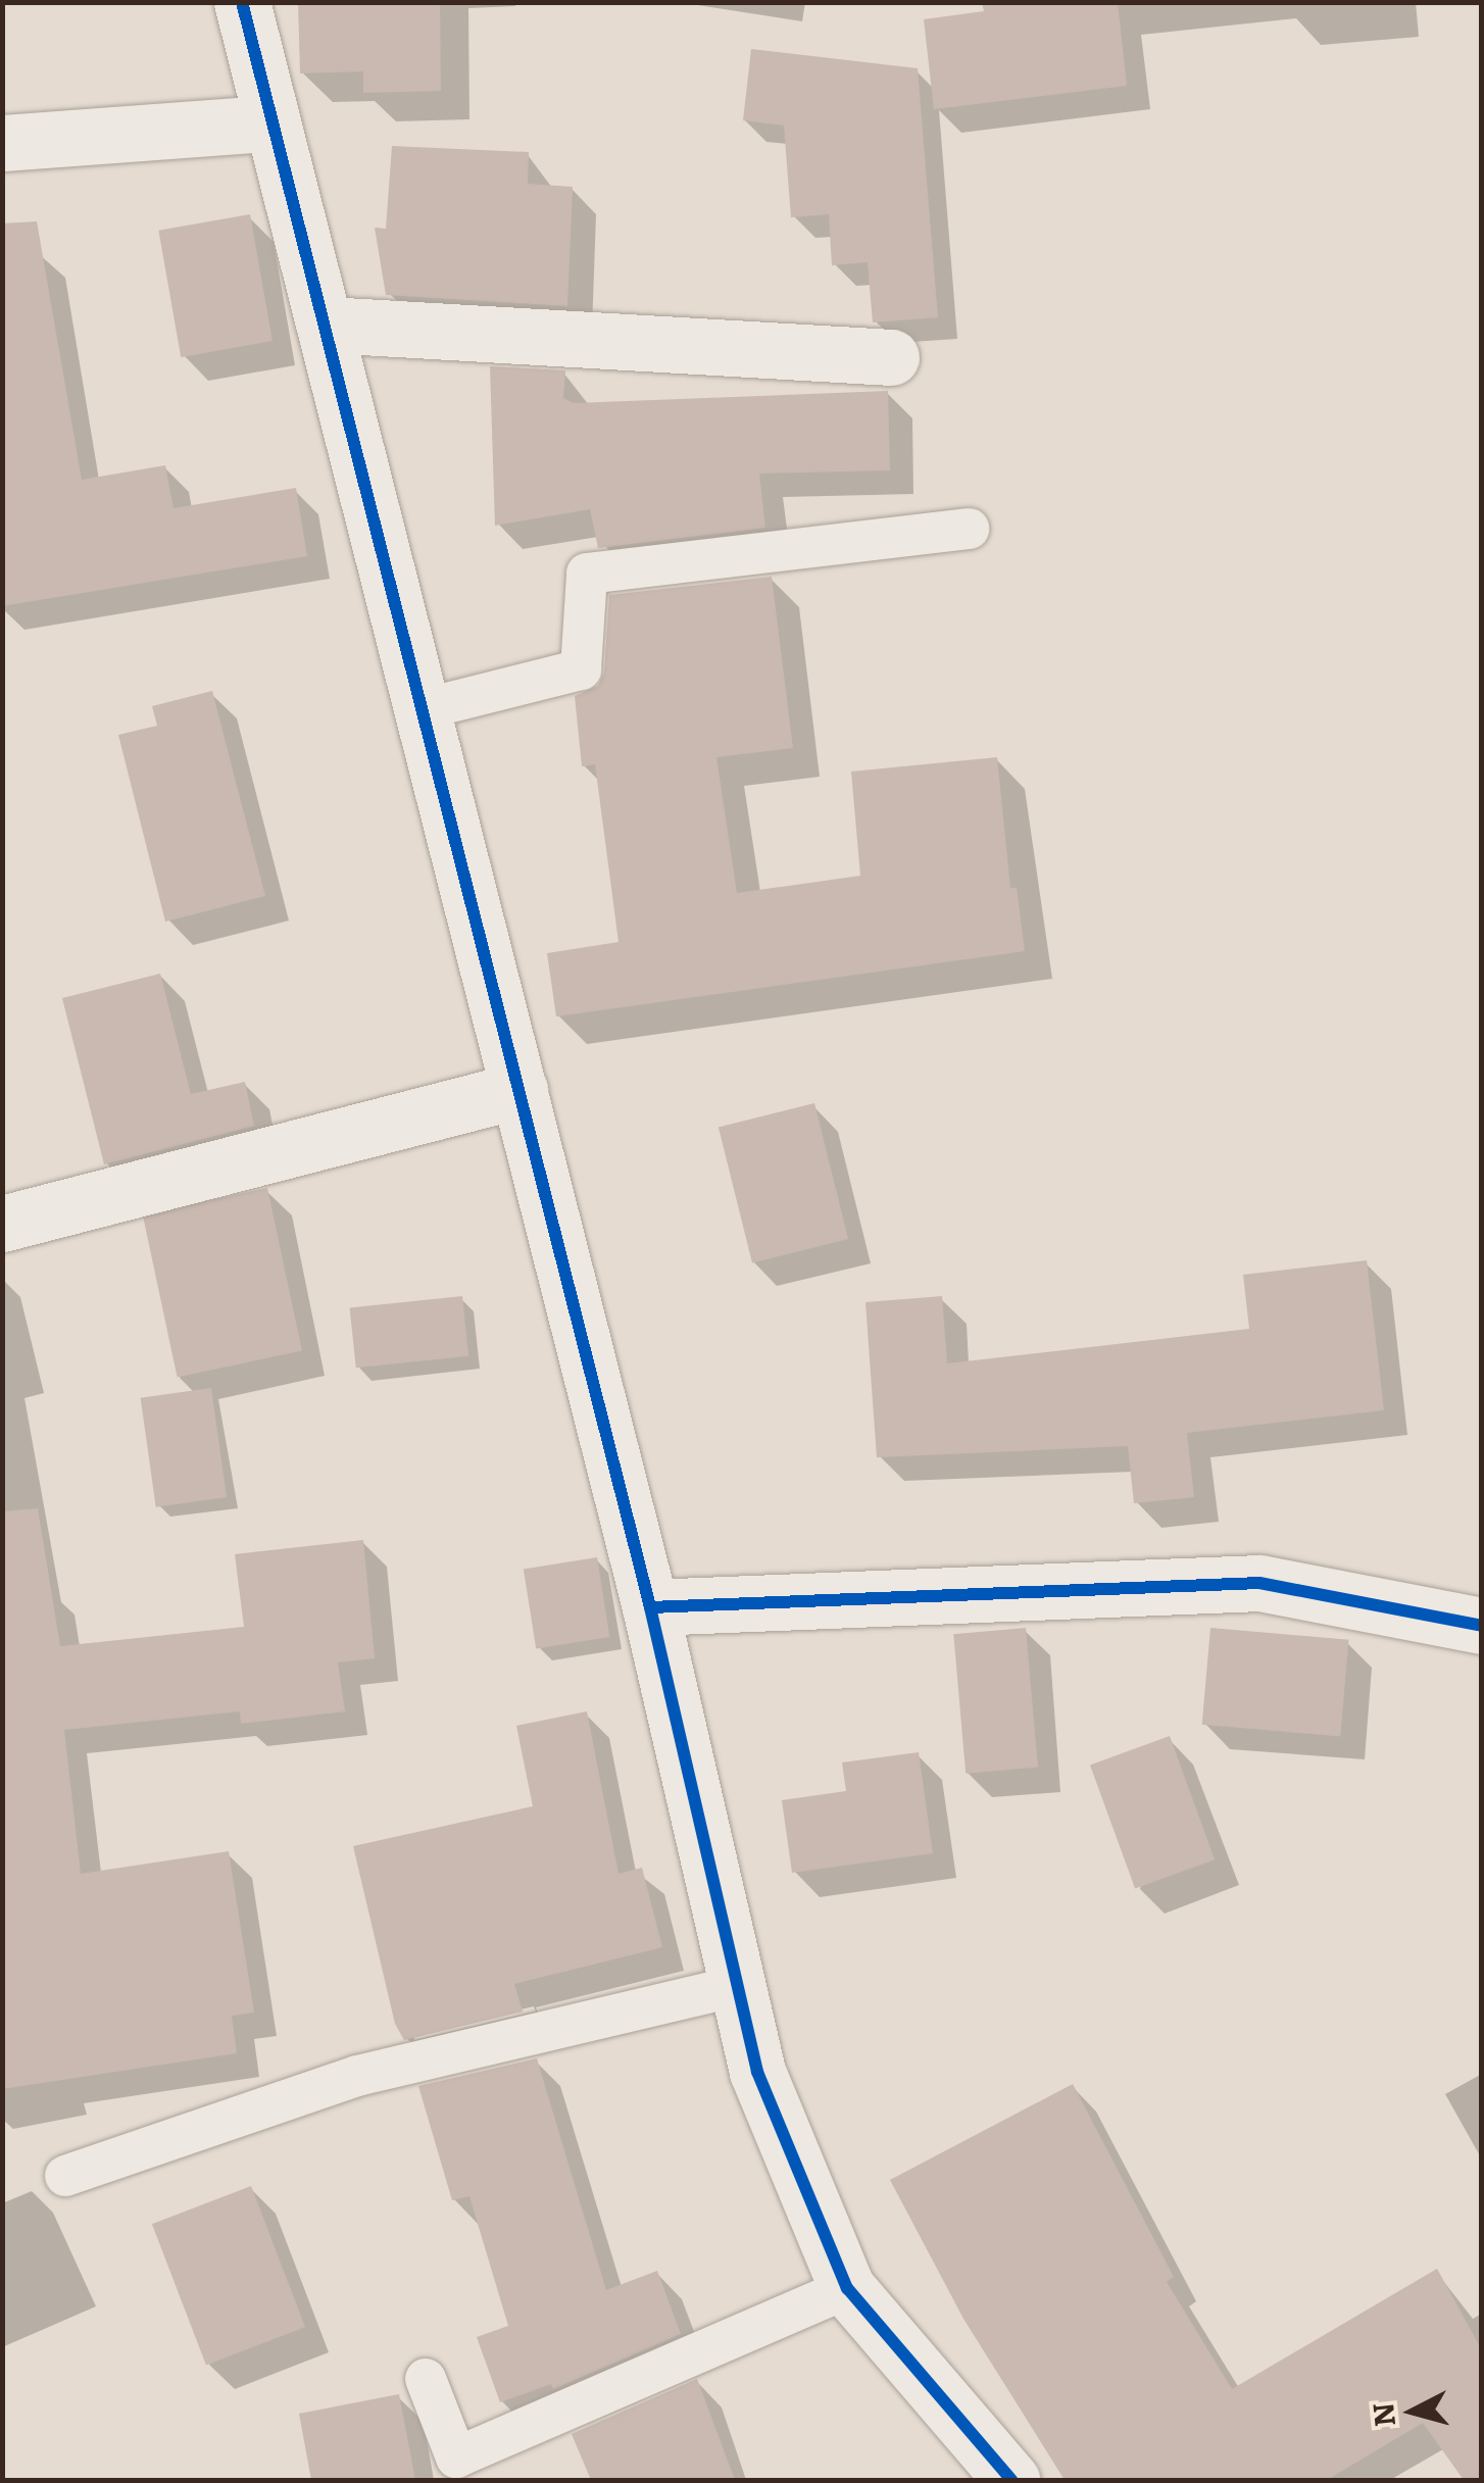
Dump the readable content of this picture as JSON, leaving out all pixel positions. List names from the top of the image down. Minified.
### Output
{"north":"left"}
